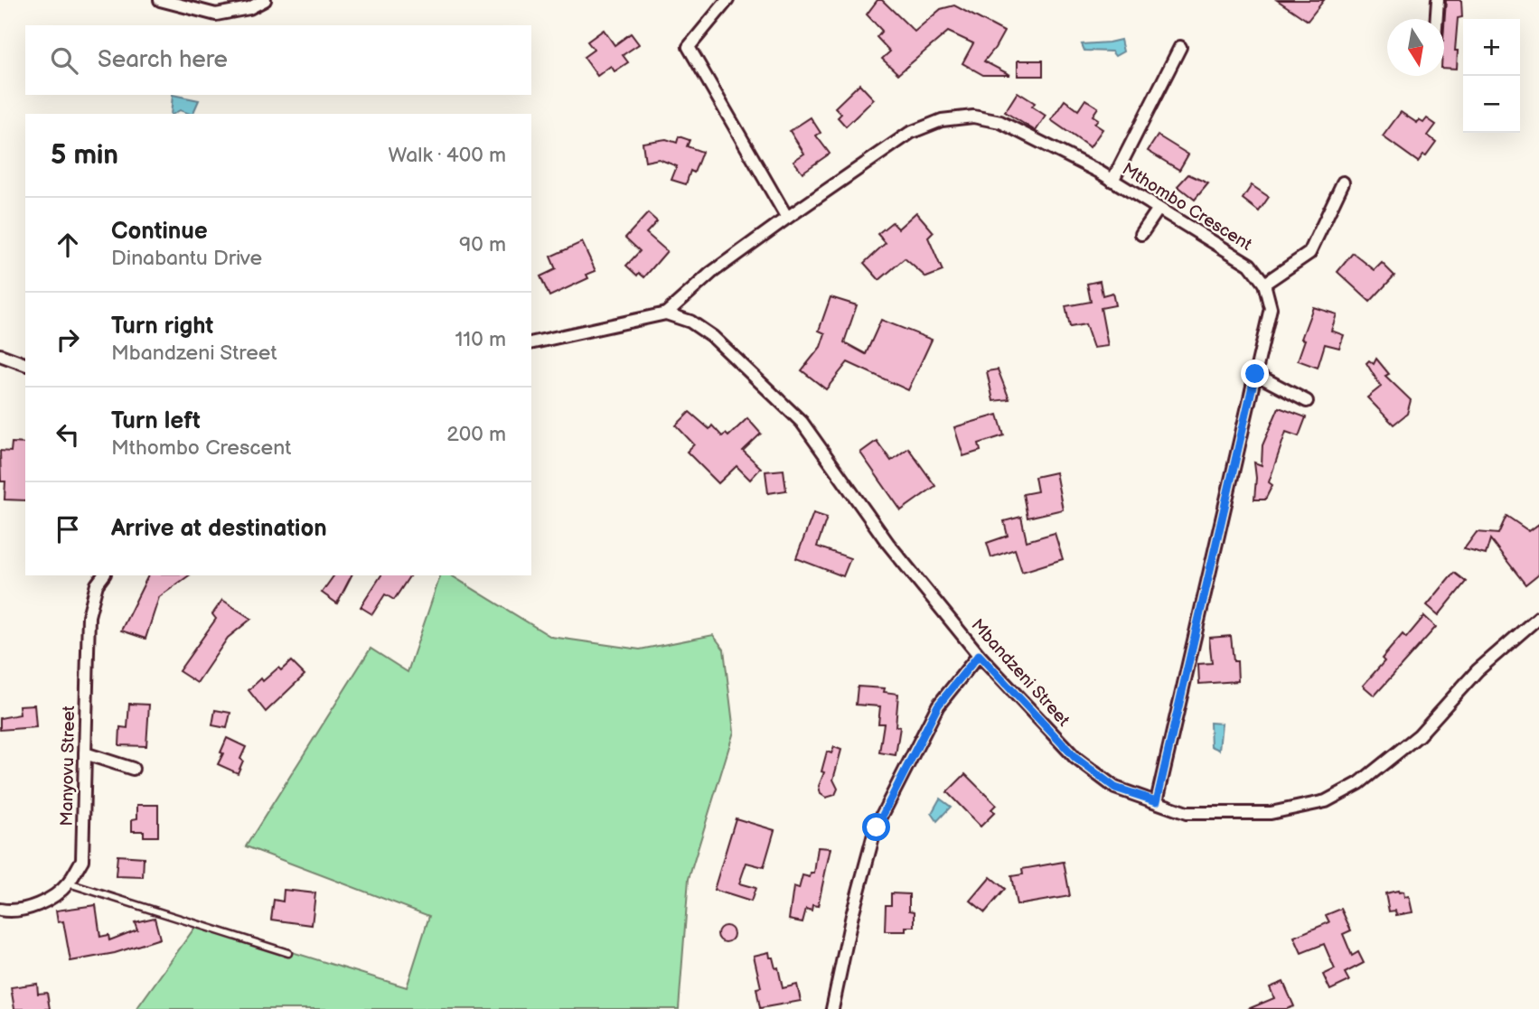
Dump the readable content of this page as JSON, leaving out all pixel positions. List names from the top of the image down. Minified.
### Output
{"streets":{"street":["Mthombo Crescent","Mbandzeni Street","Manyovu Street"]},"crossings":[["Mthombo Crescent","Mbandzeni Street"]],"north":"bottom","page":{"map_buttons":["+","−"],"search":"Search here","heading":["5 min","Walk · 400 m"],"list":[["Continue","Dinabantu Drive","90 m"],["Turn right","Mbandzeni Street","110 m"],["Turn left","Mthombo Crescent","200 m"],"Arrive at destination"]}}
